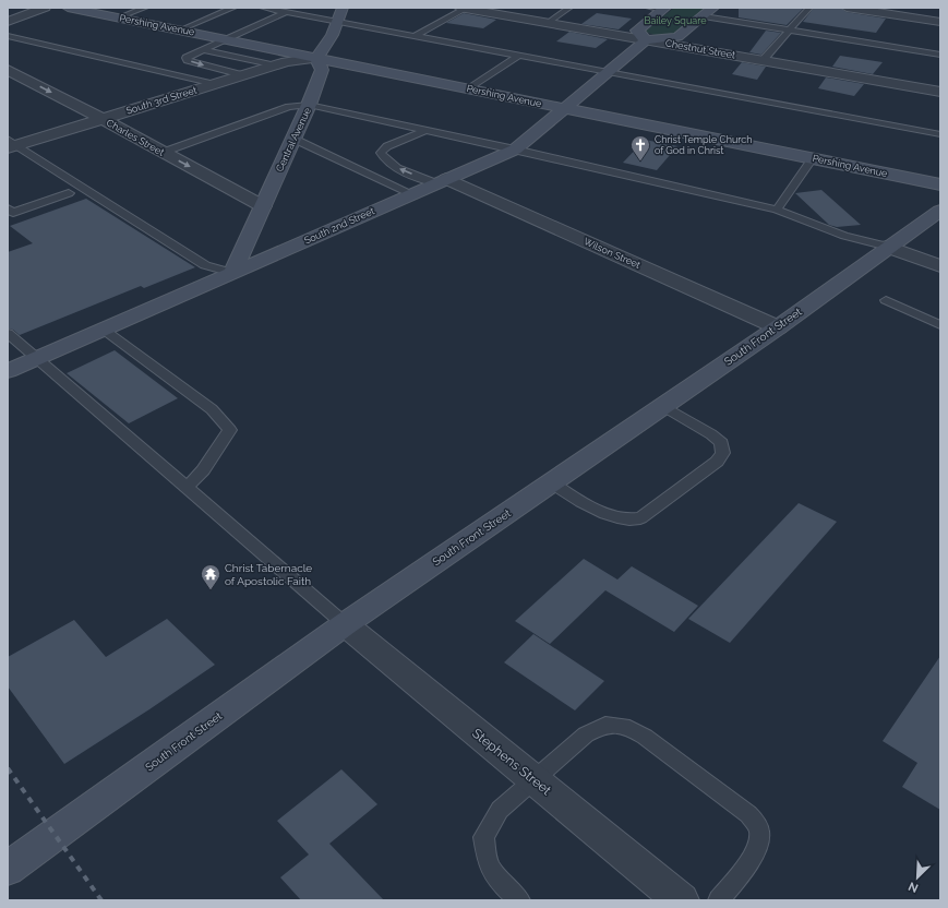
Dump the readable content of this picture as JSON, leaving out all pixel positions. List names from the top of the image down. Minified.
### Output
{"streets":{"street":["Pershing Avenue","Chestnut Street","South 3rd Street","Charles Street","Central Avenue","South 2nd Street","Wilson Street","South Front Street","Stephens Street"]},"crossings":[["Pershing Avenue","South 3rd Street"],["Pershing Avenue","Central Avenue"],["Pershing Avenue","South 2nd Street"],["Chestnut Street","South 2nd Street"],["South 3rd Street","Charles Street"],["South 3rd Street","Central Avenue"],["Charles Street","Central Avenue"],["Central Avenue","South 2nd Street"],["South 2nd Street","Wilson Street"],["Wilson Street","South Front Street"],["South Front Street","Stephens Street"]],"one_way":["Charles Street"],"parks":["Bailey Square"],"places":{"church":["Christ Temple Church of God in Christ"],"temple":["Christ Tabernacle of Apostolic Faith"]},"north":"bottom left"}
